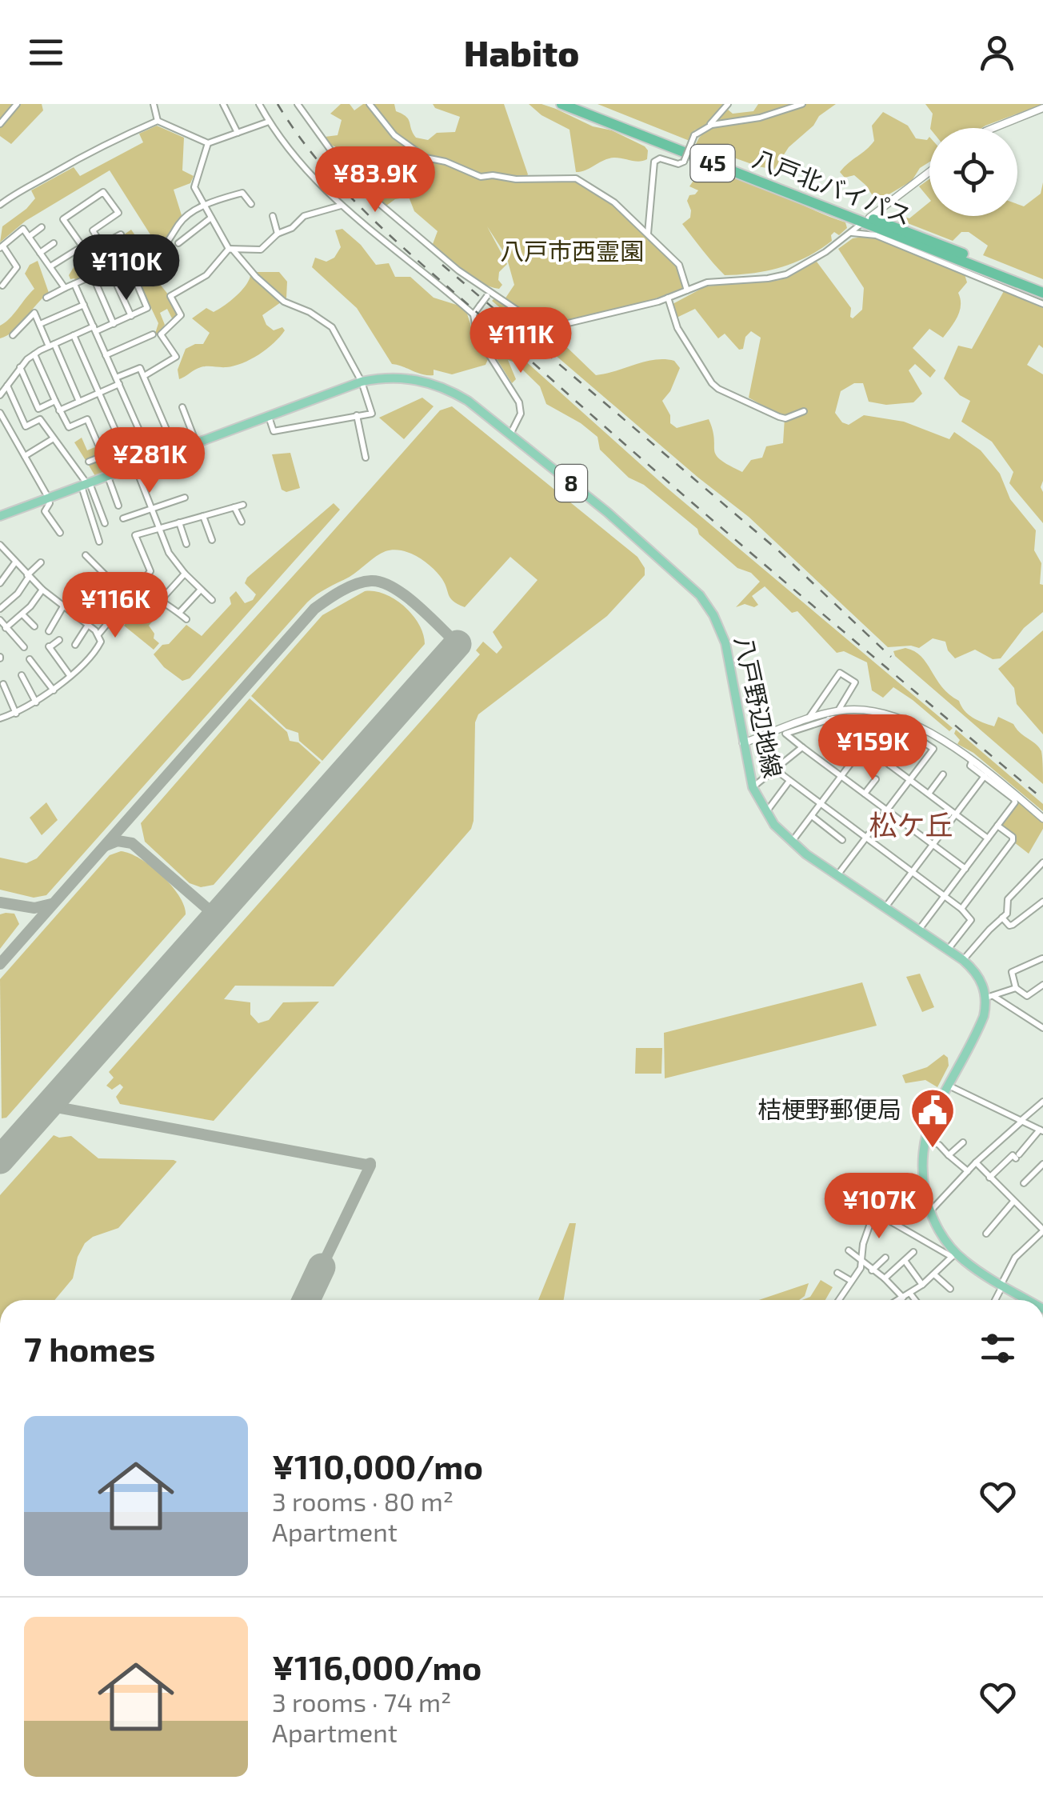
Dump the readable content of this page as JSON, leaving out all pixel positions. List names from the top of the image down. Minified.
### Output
{"streets":{"highway":["45","八戸北バイパス"],"main road":["8","八戸野辺地線"]},"districts":["松ケ丘"],"parks":["八戸市西霊園"],"places":{"public building":["桔梗野郵便局"]},"page":{"header":"Habito","price":["¥83.9K","¥110K","¥111K","¥281K","¥116K","¥159K","¥107K"],"heading":"7 homes","list":[{"name":"¥110,000/mo","note":"3 rooms · 80 m² · Apartment"},{"name":"¥116,000/mo","note":"3 rooms · 74 m² · Apartment"}]}}
